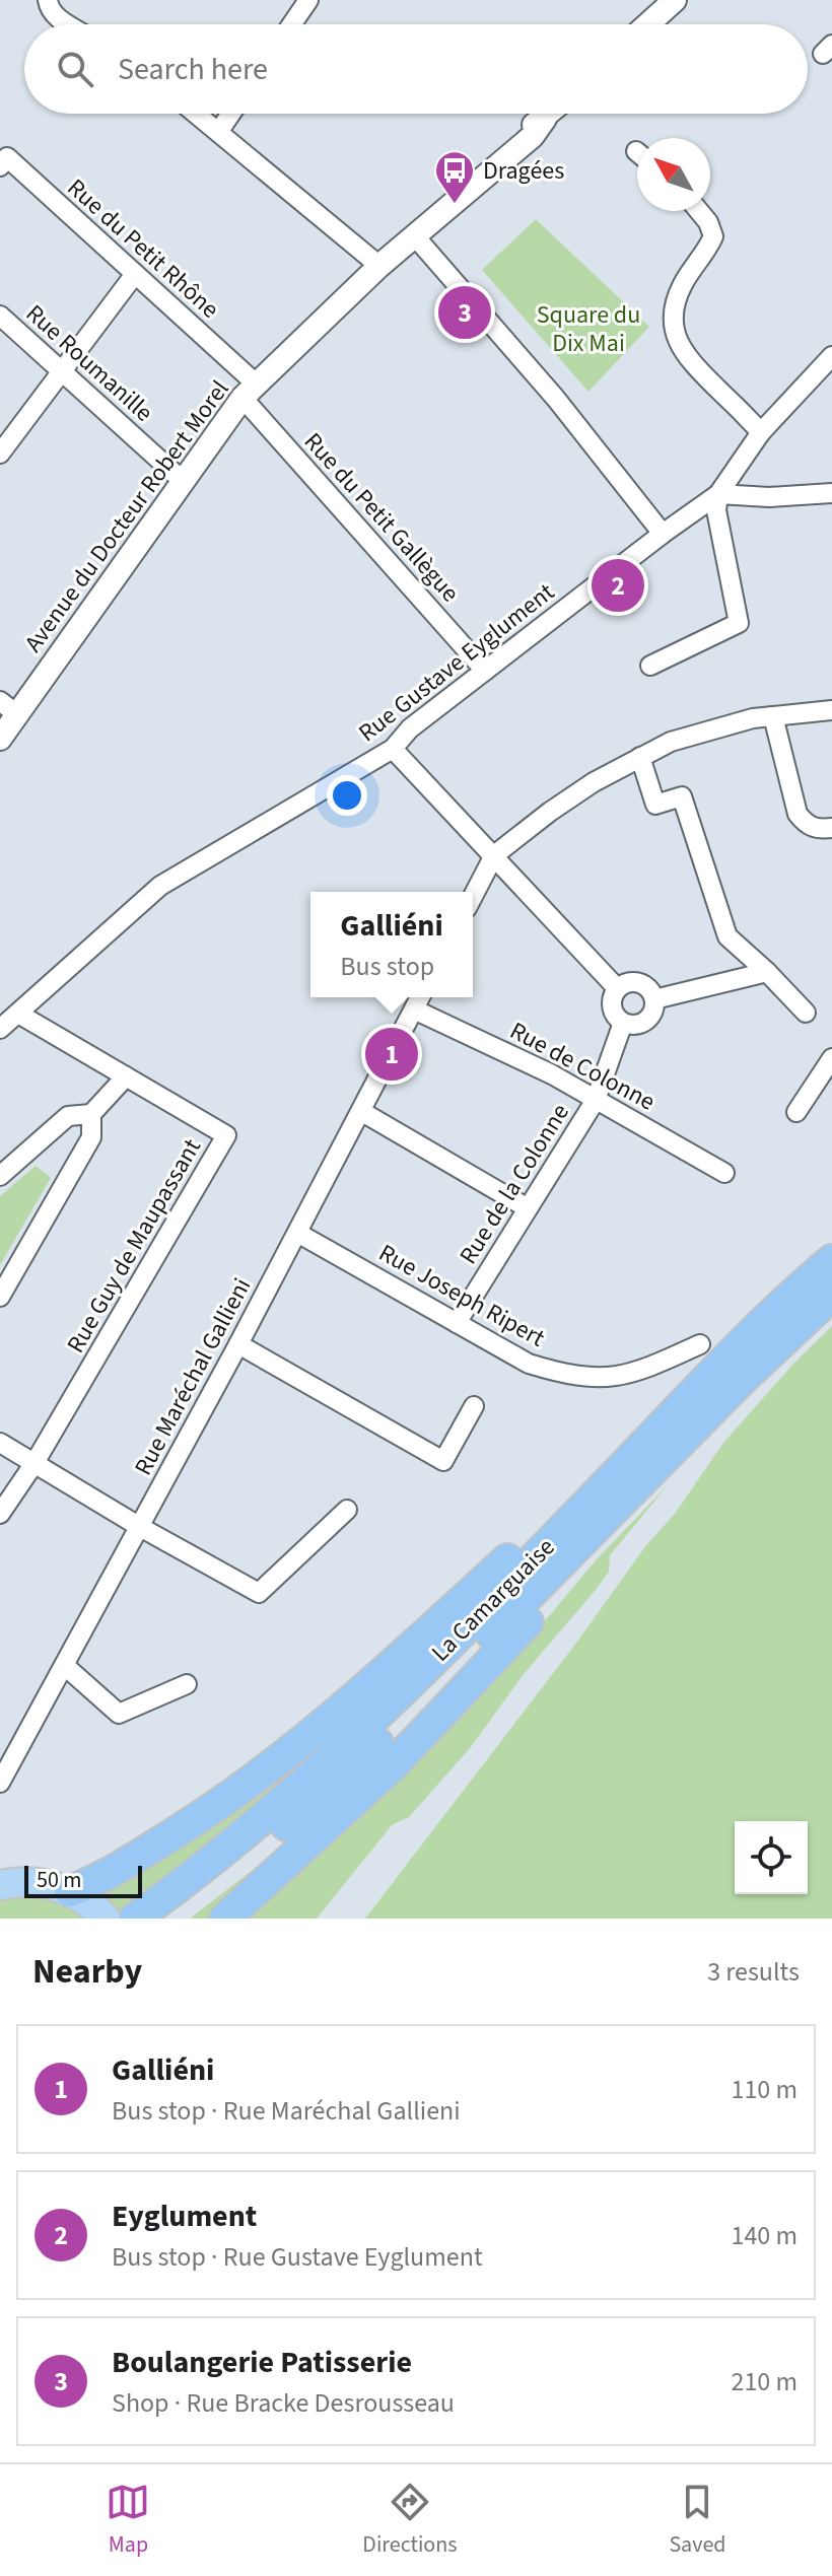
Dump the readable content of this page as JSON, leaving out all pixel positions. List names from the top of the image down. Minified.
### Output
{"streets":{"highway":["La Camarguaise"],"street":["Rue du Petit Rhône","Rue Roumanille","Avenue du Docteur Robert Morel","Rue du Petit Gallègue","Rue Gustave Eyglument","Rue de Colonne","Rue de la Colonne","Rue Guy de Maupassant","Rue Joseph Ripert","Rue Maréchal Gallieni"]},"crossings":[["Rue du Petit Rhône","Avenue du Docteur Robert Morel"],["Rue du Petit Rhône","Rue du Petit Gallègue"],["Rue Roumanille","Avenue du Docteur Robert Morel"],["Avenue du Docteur Robert Morel","Rue du Petit Gallègue"],["Rue du Petit Gallègue","Rue Gustave Eyglument"],["Rue Gustave Eyglument","Rue Guy de Maupassant"],["Rue de Colonne","Rue de la Colonne"],["Rue de Colonne","Rue Maréchal Gallieni"],["Rue de la Colonne","Rue Joseph Ripert"],["Rue Joseph Ripert","Rue Maréchal Gallieni"]],"parks":["Square du Dix Mai"],"places":{"bus stop":["Dragées"]},"scale_bar":"50 m","north":"top left","page":{"search":"Search here","pins":["3","2","1"],"popup":["Galliéni","Bus stop"],"scale":"50 m","heading":["Nearby","3 results"],"list":[{"mark":"1","name":"Galliéni","note":"Bus stop · Rue Maréchal Gallieni","value":"110 m"},{"mark":"2","name":"Eyglument","note":"Bus stop · Rue Gustave Eyglument","value":"140 m"},{"mark":"3","name":"Boulangerie Patisserie","note":"Shop · Rue Bracke Desrousseau","value":"210 m"}],"nav":["Map","Directions","Saved"]}}
